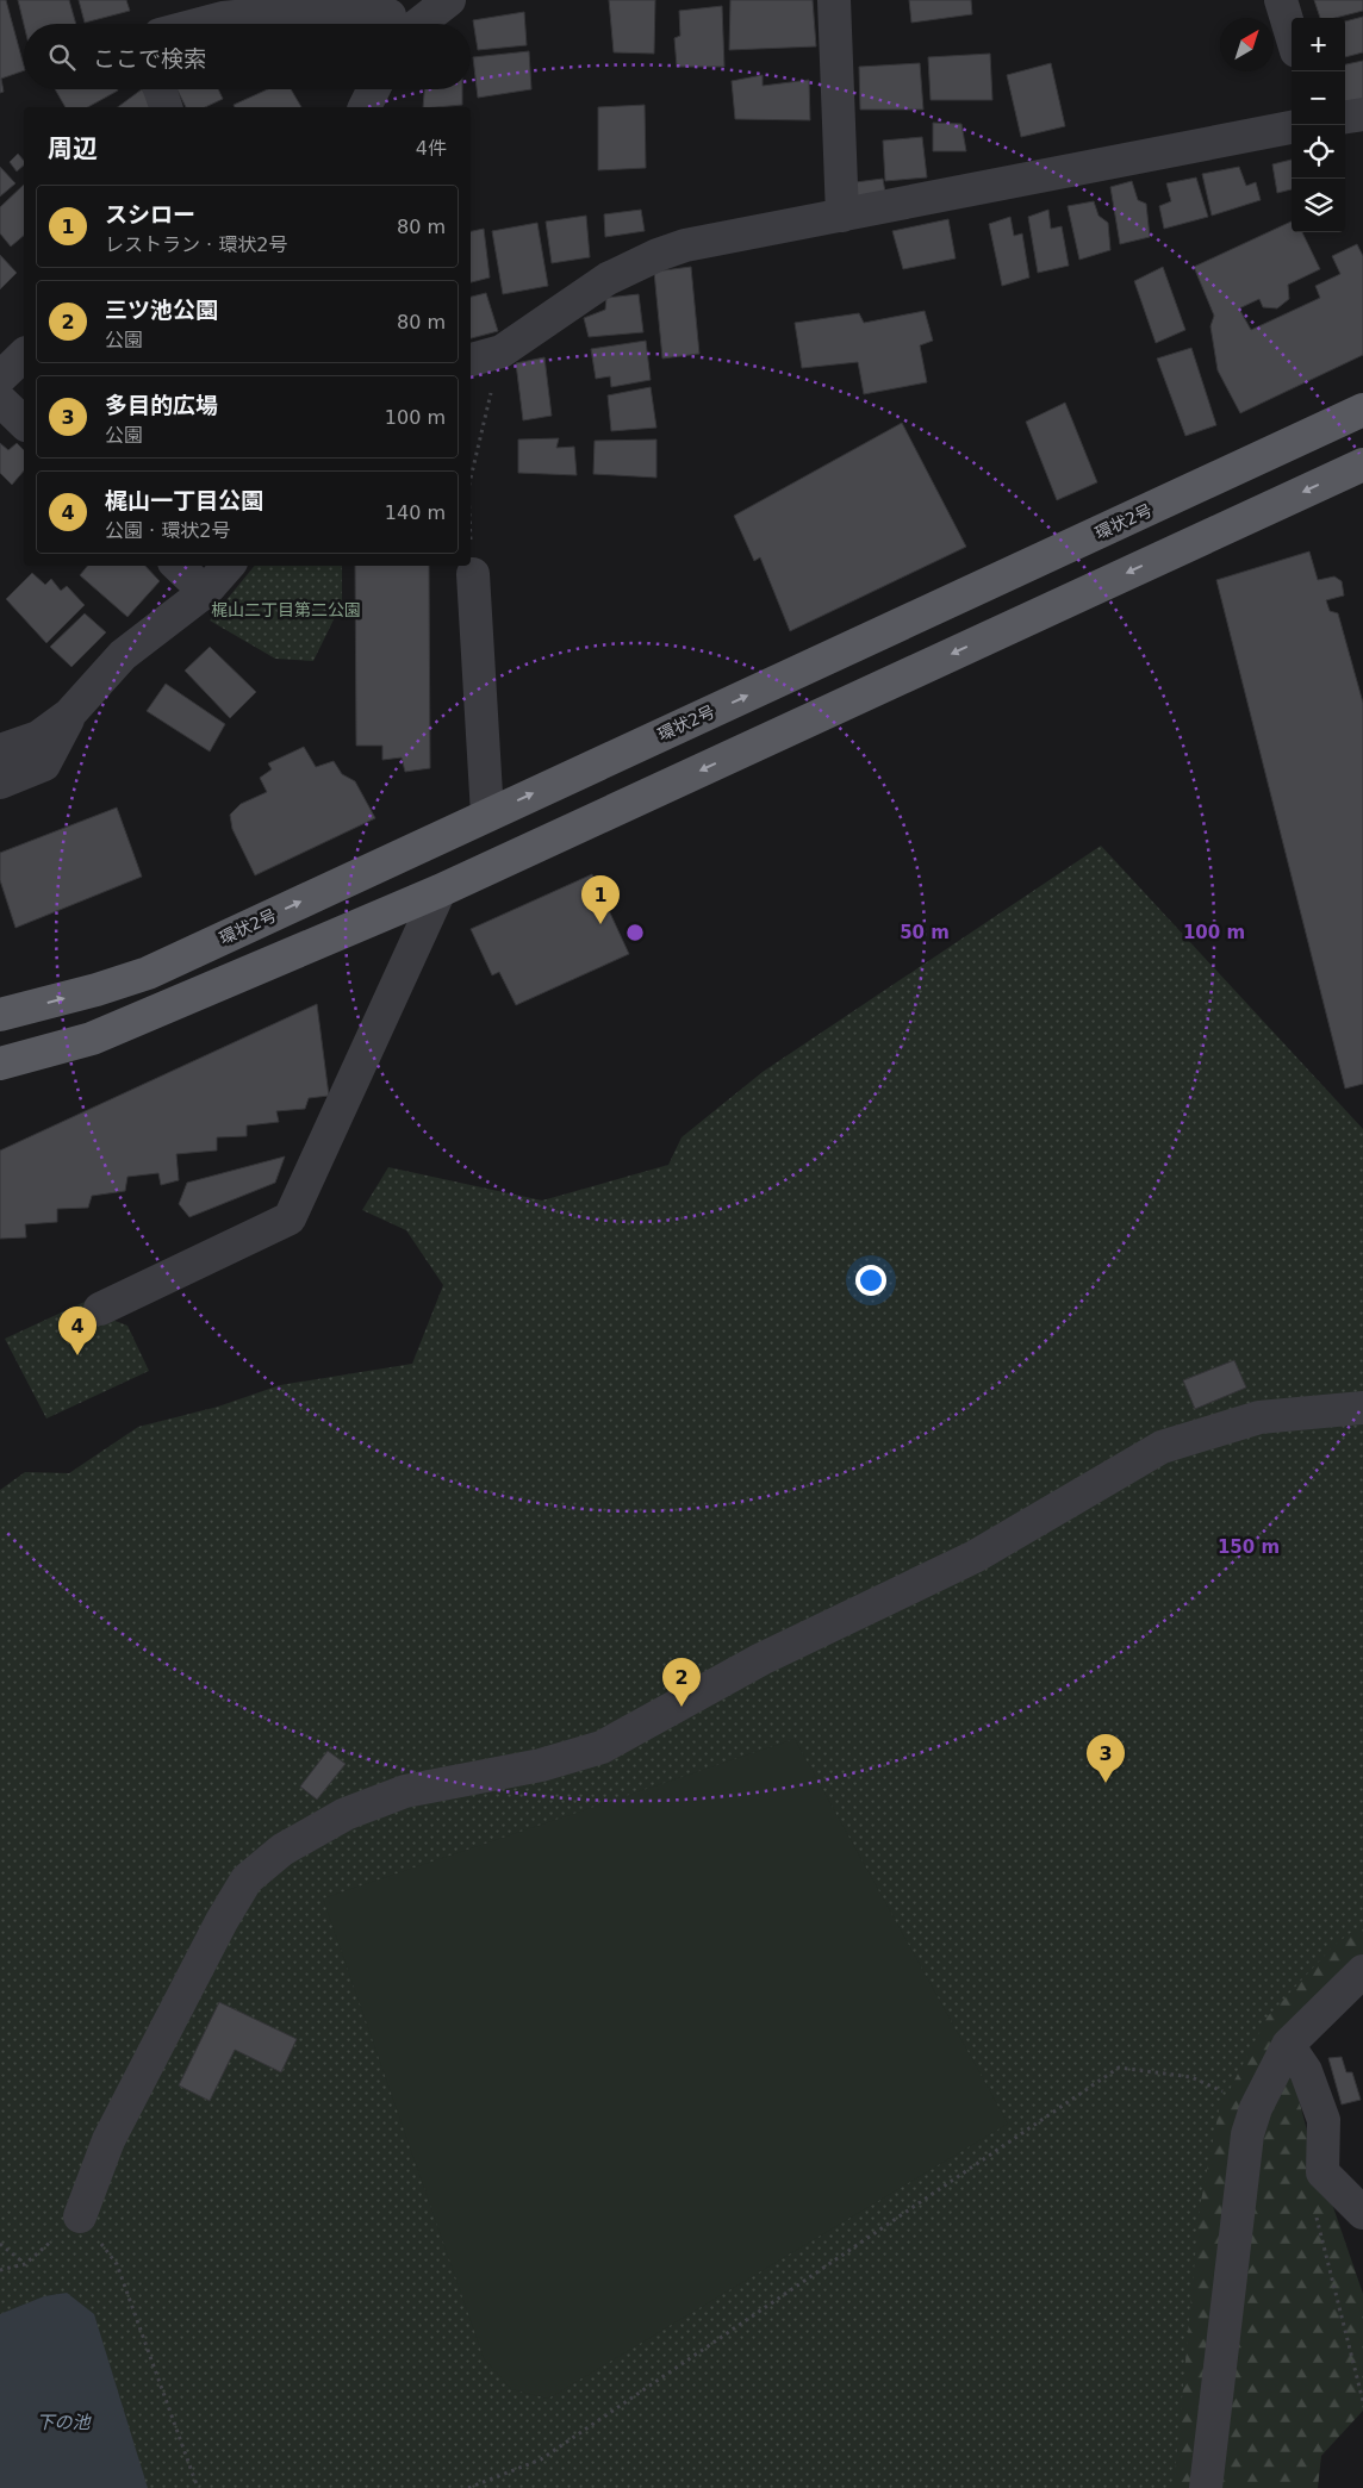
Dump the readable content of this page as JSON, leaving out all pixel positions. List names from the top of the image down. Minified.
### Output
{"streets":{"main road":["環状2号"]},"water":["下の池"],"parks":["梶山二丁目第二公園"],"north":"top right","page":{"map_buttons":["+","−"],"search":"ここで検索","heading":["周辺","4件"],"list":[{"mark":"1","name":"スシロー","note":"レストラン · 環状2号","value":"80 m"},{"mark":"2","name":"三ツ池公園","note":"公園","value":"80 m"},{"mark":"3","name":"多目的広場","note":"公園","value":"100 m"},{"mark":"4","name":"梶山一丁目公園","note":"公園 · 環状2号","value":"140 m"}],"pins":["1","4","2","3"]},"rings":["50 m","100 m","150 m"]}
